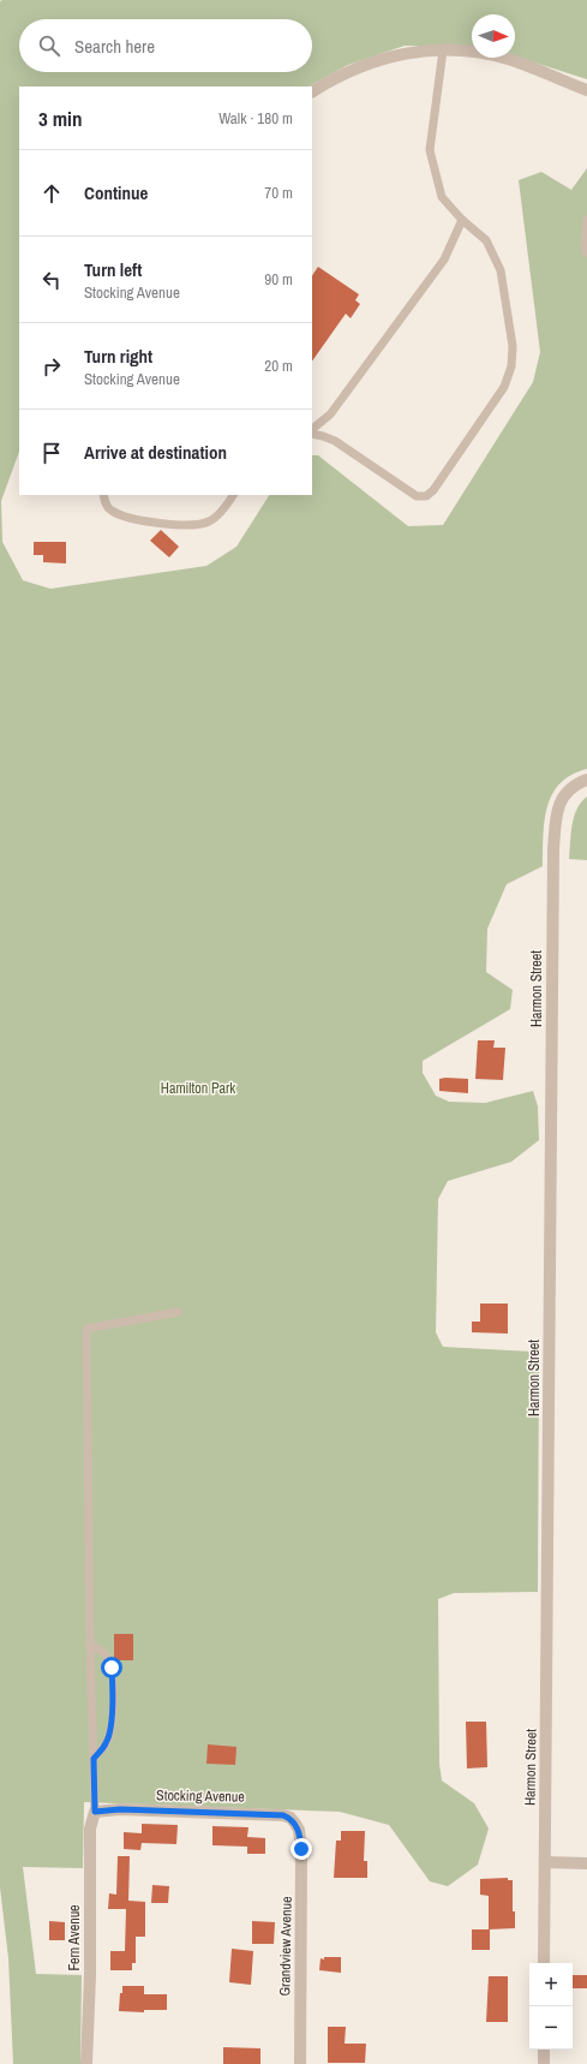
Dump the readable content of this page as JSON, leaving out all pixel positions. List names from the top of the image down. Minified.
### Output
{"streets":{"street":["Harmon Street","Stocking Avenue","Fern Avenue","Grandview Avenue"]},"crossings":[["Stocking Avenue","Fern Avenue"],["Stocking Avenue","Grandview Avenue"]],"parks":["Hamilton Park"],"north":"right","page":{"search":"Search here","heading":["3 min","Walk · 180 m"],"list":[["Continue","70 m"],["Turn left","Stocking Avenue","90 m"],["Turn right","Stocking Avenue","20 m"],"Arrive at destination"],"map_buttons":["+","−"]}}
